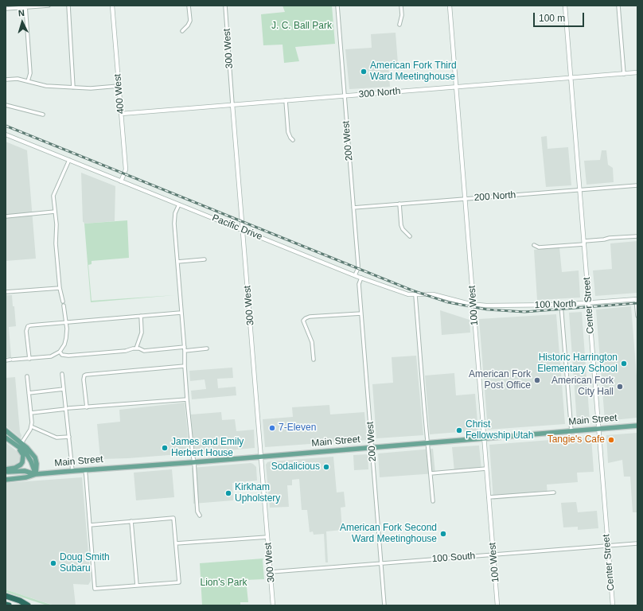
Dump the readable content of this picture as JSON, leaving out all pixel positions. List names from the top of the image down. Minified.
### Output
{"streets":{"main road":["Main Street"],"street":["300 West","300 North","400 West","200 West","200 North","Pacific Drive","100 North","100 West","Center Street","100 South"]},"crossings":[["300 West","300 North"],["300 West","Pacific Drive"],["300 West","Main Street"],["300 West","100 South"],["300 North","400 West"],["300 North","200 West"],["300 North","100 West"],["300 North","Center Street"],["400 West","Pacific Drive"],["200 West","200 North"],["200 West","Pacific Drive"],["200 West","Main Street"],["200 West","100 South"],["200 North","100 West"],["200 North","Center Street"],["Pacific Drive","100 North"],["Pacific Drive","100 West"],["100 North","100 West"],["100 North","Center Street"],["100 West","Main Street"],["100 West","100 South"],["Center Street","Main Street"],["Center Street","100 South"]],"parks":["J. C. Ball Park","Lion's Park"],"places":["American Fork Third Ward Meetinghouse","Historic Harrington Elementary School","American Fork Post Office","American Fork City Hall","7-Eleven","Christ Fellowship Utah","Tangie's Cafe","James and Emily Herbert House","Sodalicious","Kirkham Upholstery","American Fork Second Ward Meetinghouse","Doug Smith Subaru"],"scale_bar":"100 m","north":"top"}
